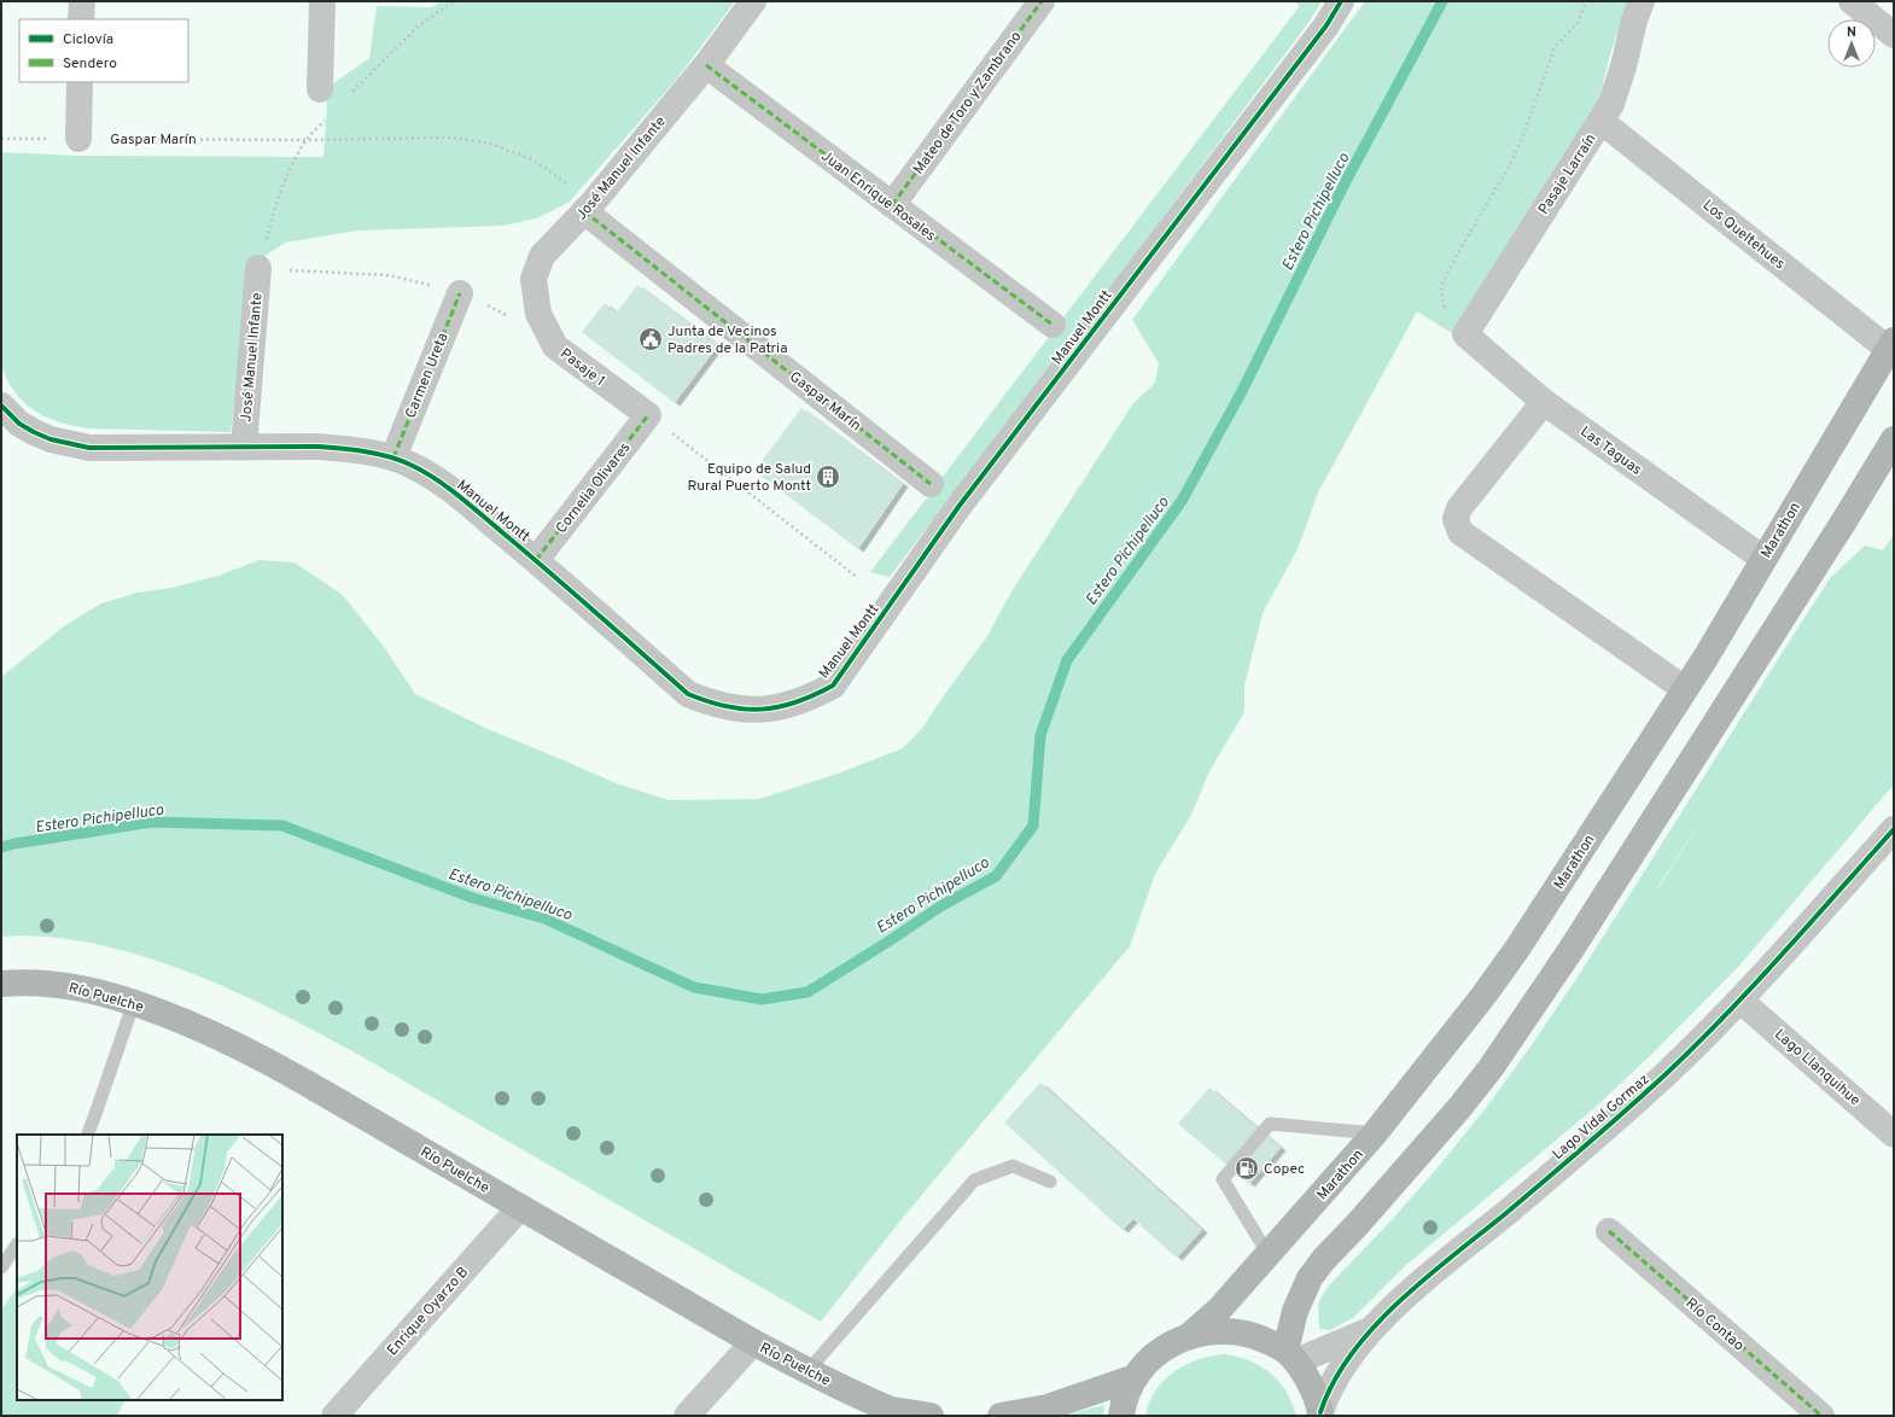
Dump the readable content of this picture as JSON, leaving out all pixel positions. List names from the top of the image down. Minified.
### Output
{"streets":{"main road":["Marathon","Río Puelche"],"street":["Mateo de Toro y Zambrano","Gaspar Marín","José Manuel Infante","Pasaje Larraín","Juan Enrique Rosales","Los Queltehues","Manuel Montt","Pasaje 1","Carmen Ureta","Las Taguas","Cornelia Olivares","Lago Llanquihue","Lago Vidal Gormaz","Enrique Oyarzo B","Río Contao"]},"crossings":[["Mateo de Toro y Zambrano","Juan Enrique Rosales"],["Gaspar Marín","José Manuel Infante"],["José Manuel Infante","Juan Enrique Rosales"],["José Manuel Infante","Manuel Montt"],["José Manuel Infante","Pasaje 1"],["Pasaje Larraín","Los Queltehues"],["Pasaje Larraín","Las Taguas"],["Los Queltehues","Marathon"],["Manuel Montt","Carmen Ureta"],["Manuel Montt","Cornelia Olivares"],["Pasaje 1","Cornelia Olivares"],["Las Taguas","Marathon"],["Río Puelche","Enrique Oyarzo B"],["Lago Llanquihue","Lago Vidal Gormaz"]],"water":["Estero Pichipelluco"],"places":{"public building":["Junta de Vecinos Padres de la Patria"],"building":["Equipo de Salud Rural Puerto Montt"],"fuel station":["Copec"]},"legend":["Ciclovía","Sendero"],"north":"top"}
